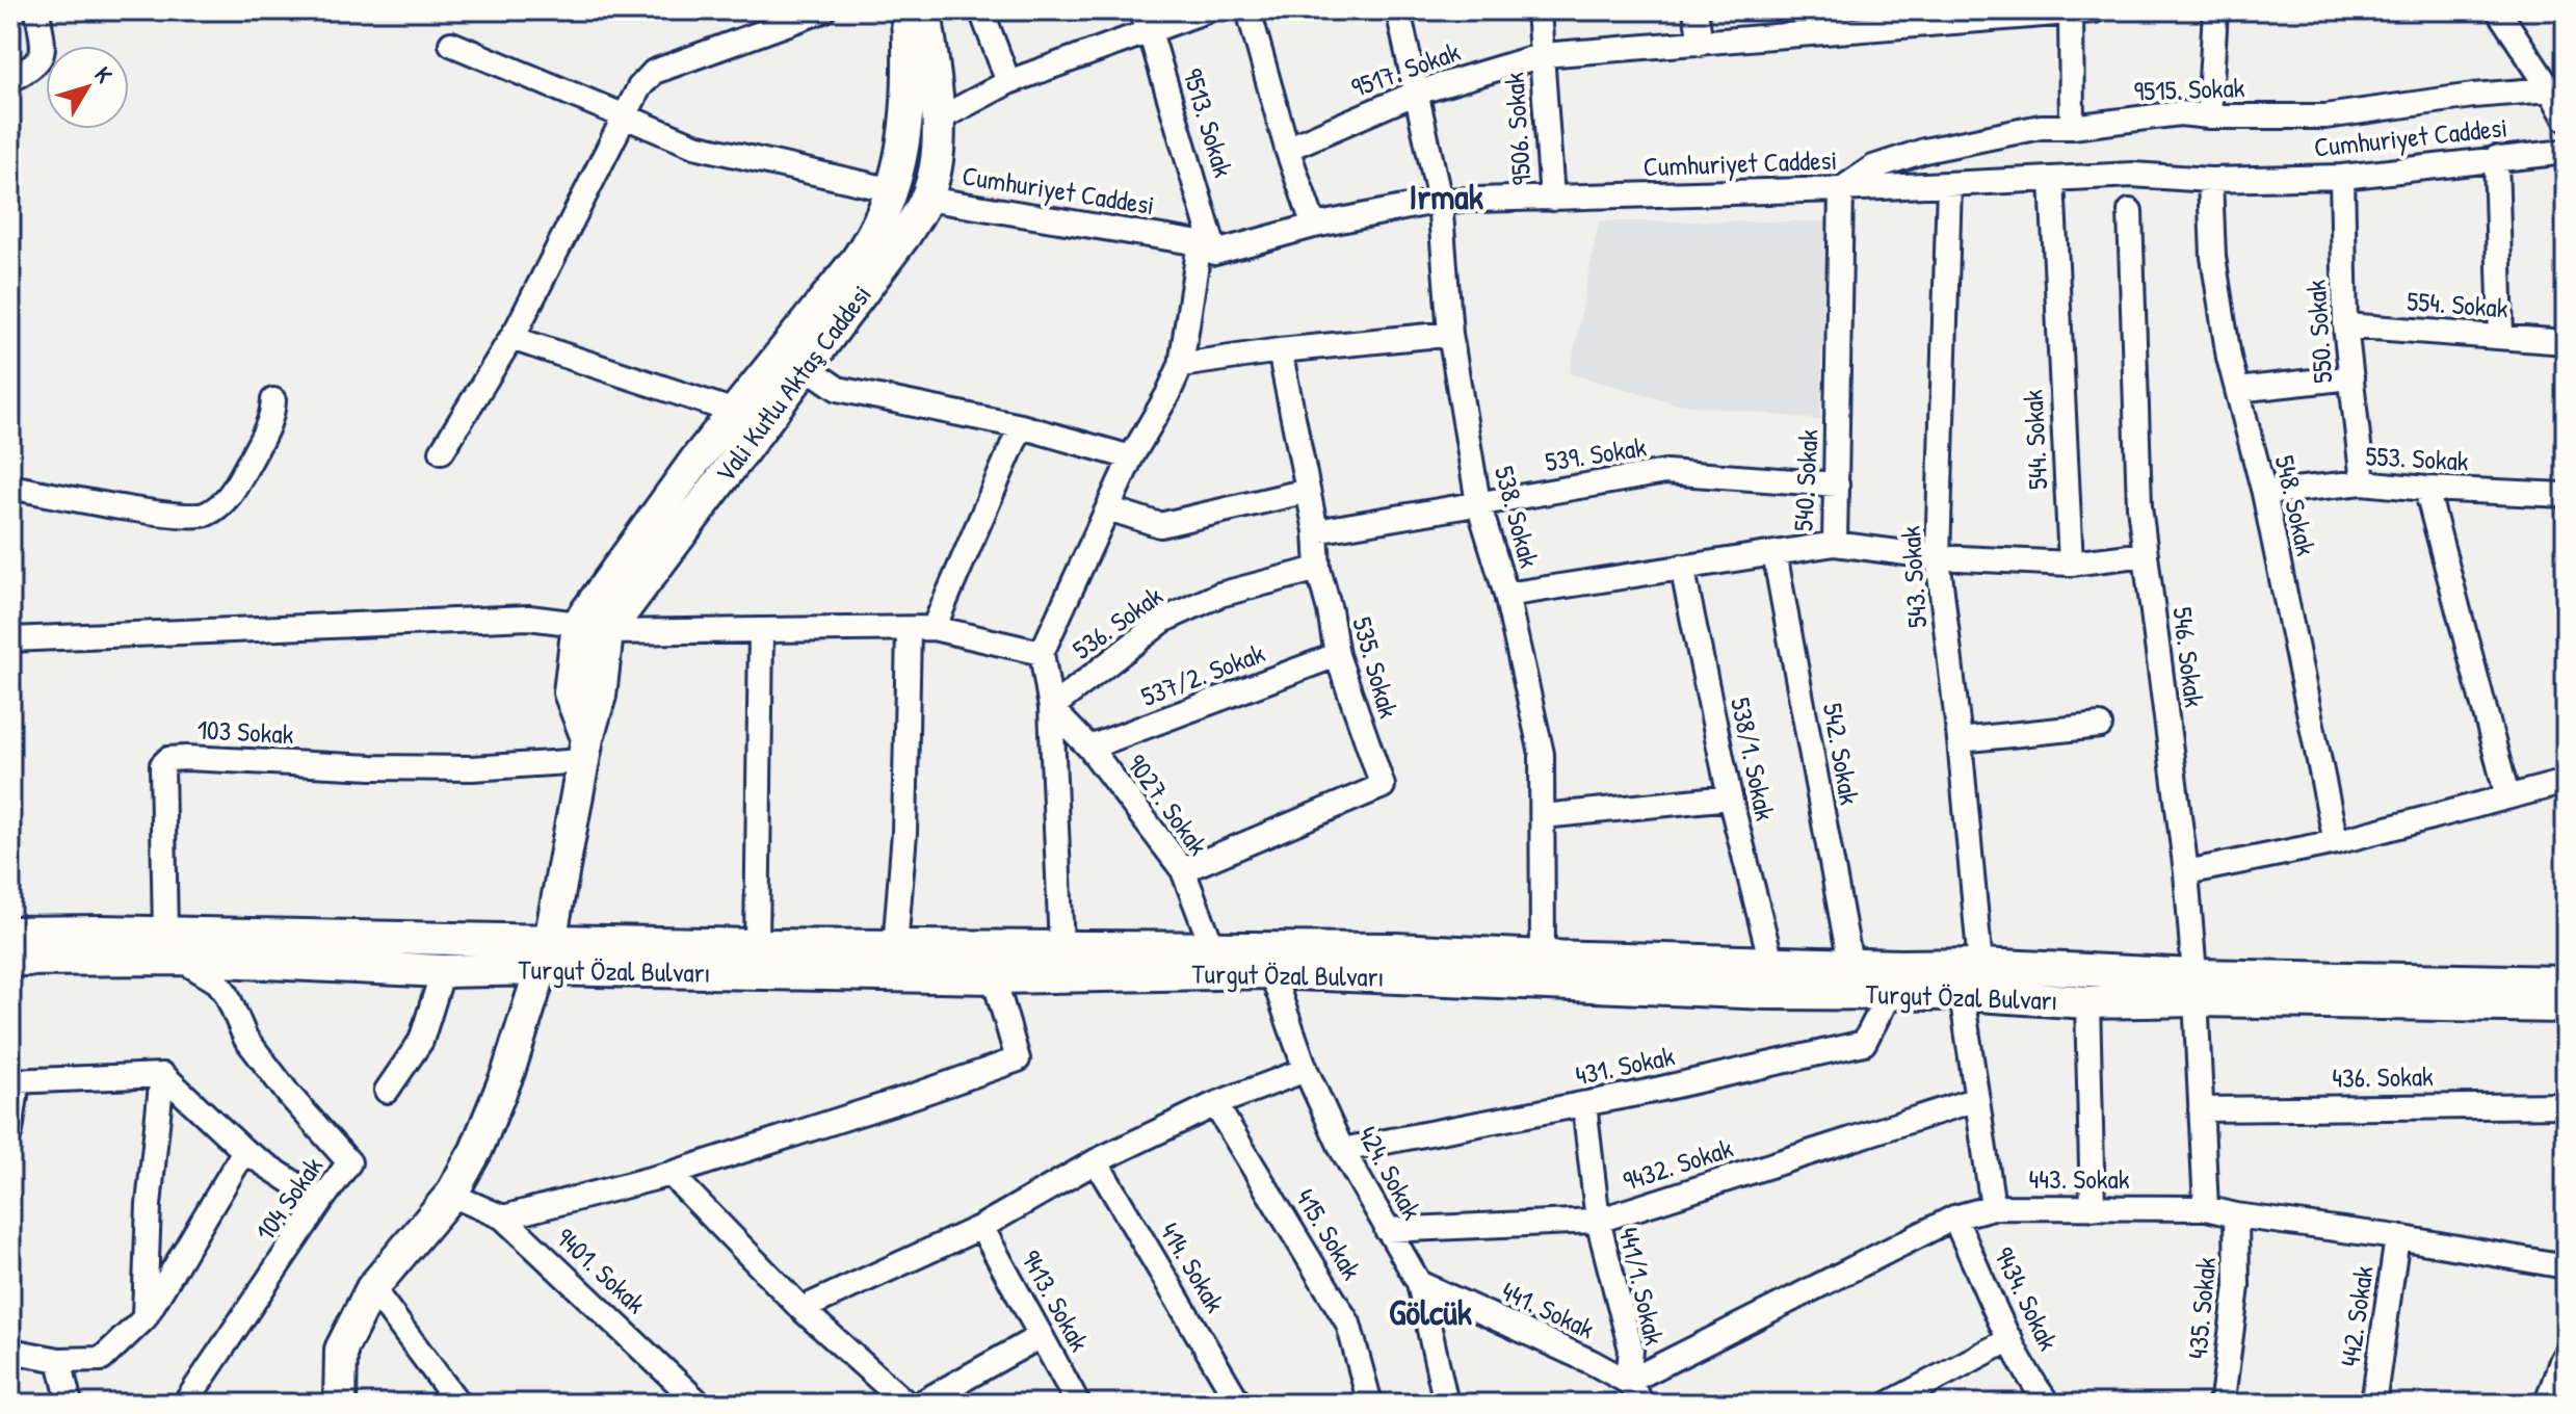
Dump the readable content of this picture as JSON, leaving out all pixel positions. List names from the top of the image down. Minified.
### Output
{"streets":{"street":["9517. Sokak","9515. Sokak","9513. Sokak","9506. Sokak","Cumhuriyet Caddesi","554. Sokak","550. Sokak","Vali Kutlu Aktaş Caddesi","544. Sokak","539. Sokak","553. Sokak","540. Sokak","548. Sokak","538. Sokak","543. Sokak","536. Sokak","546. Sokak","535. Sokak","537/2. Sokak","103 Sokak","542. Sokak","538/1. Sokak","9027. Sokak","Turgut Özal Bulvarı","431. Sokak","436. Sokak","9432. Sokak","424. Sokak","443. Sokak","104 Sokak","415. Sokak","414. Sokak","9401. Sokak","441/1. Sokak","9434. Sokak","9413. Sokak","435. Sokak","441. Sokak","442. Sokak"]},"crossings":[["9517. Sokak","9506. Sokak"],["9517. Sokak","538. Sokak"],["9515. Sokak","Cumhuriyet Caddesi"],["9515. Sokak","540. Sokak"],["9513. Sokak","Cumhuriyet Caddesi"],["9506. Sokak","Cumhuriyet Caddesi"],["Cumhuriyet Caddesi","550. Sokak"],["Cumhuriyet Caddesi","Vali Kutlu Aktaş Caddesi"],["Cumhuriyet Caddesi","544. Sokak"],["Cumhuriyet Caddesi","540. Sokak"],["Cumhuriyet Caddesi","548. Sokak"],["Cumhuriyet Caddesi","538. Sokak"],["Cumhuriyet Caddesi","543. Sokak"],["554. Sokak","550. Sokak"],["550. Sokak","553. Sokak"],["Vali Kutlu Aktaş Caddesi","103 Sokak"],["539. Sokak","540. Sokak"],["539. Sokak","538. Sokak"],["539. Sokak","535. Sokak"],["553. Sokak","548. Sokak"],["540. Sokak","538. Sokak"],["540. Sokak","542. Sokak"],["540. Sokak","538/1. Sokak"],["538. Sokak","Turgut Özal Bulvarı"],["543. Sokak","Turgut Özal Bulvarı"],["536. Sokak","535. Sokak"],["536. Sokak","9027. Sokak"],["546. Sokak","Turgut Özal Bulvarı"],["546. Sokak","436. Sokak"],["546. Sokak","443. Sokak"],["535. Sokak","537/2. Sokak"],["535. Sokak","9027. Sokak"],["537/2. Sokak","9027. Sokak"],["103 Sokak","Turgut Özal Bulvarı"],["103 Sokak","104 Sokak"],["542. Sokak","Turgut Özal Bulvarı"],["538/1. Sokak","Turgut Özal Bulvarı"],["9027. Sokak","Turgut Özal Bulvarı"],["Turgut Özal Bulvarı","431. Sokak"],["Turgut Özal Bulvarı","424. Sokak"],["Turgut Özal Bulvarı","104 Sokak"],["431. Sokak","424. Sokak"],["431. Sokak","441/1. Sokak"],["9432. Sokak","424. Sokak"],["9432. Sokak","441/1. Sokak"],["424. Sokak","441. Sokak"],["443. Sokak","441/1. Sokak"],["443. Sokak","9434. Sokak"],["443. Sokak","435. Sokak"],["443. Sokak","441. Sokak"],["443. Sokak","442. Sokak"],["441/1. Sokak","441. Sokak"]],"districts":["Irmak","Gölcük"],"north":"top right"}
